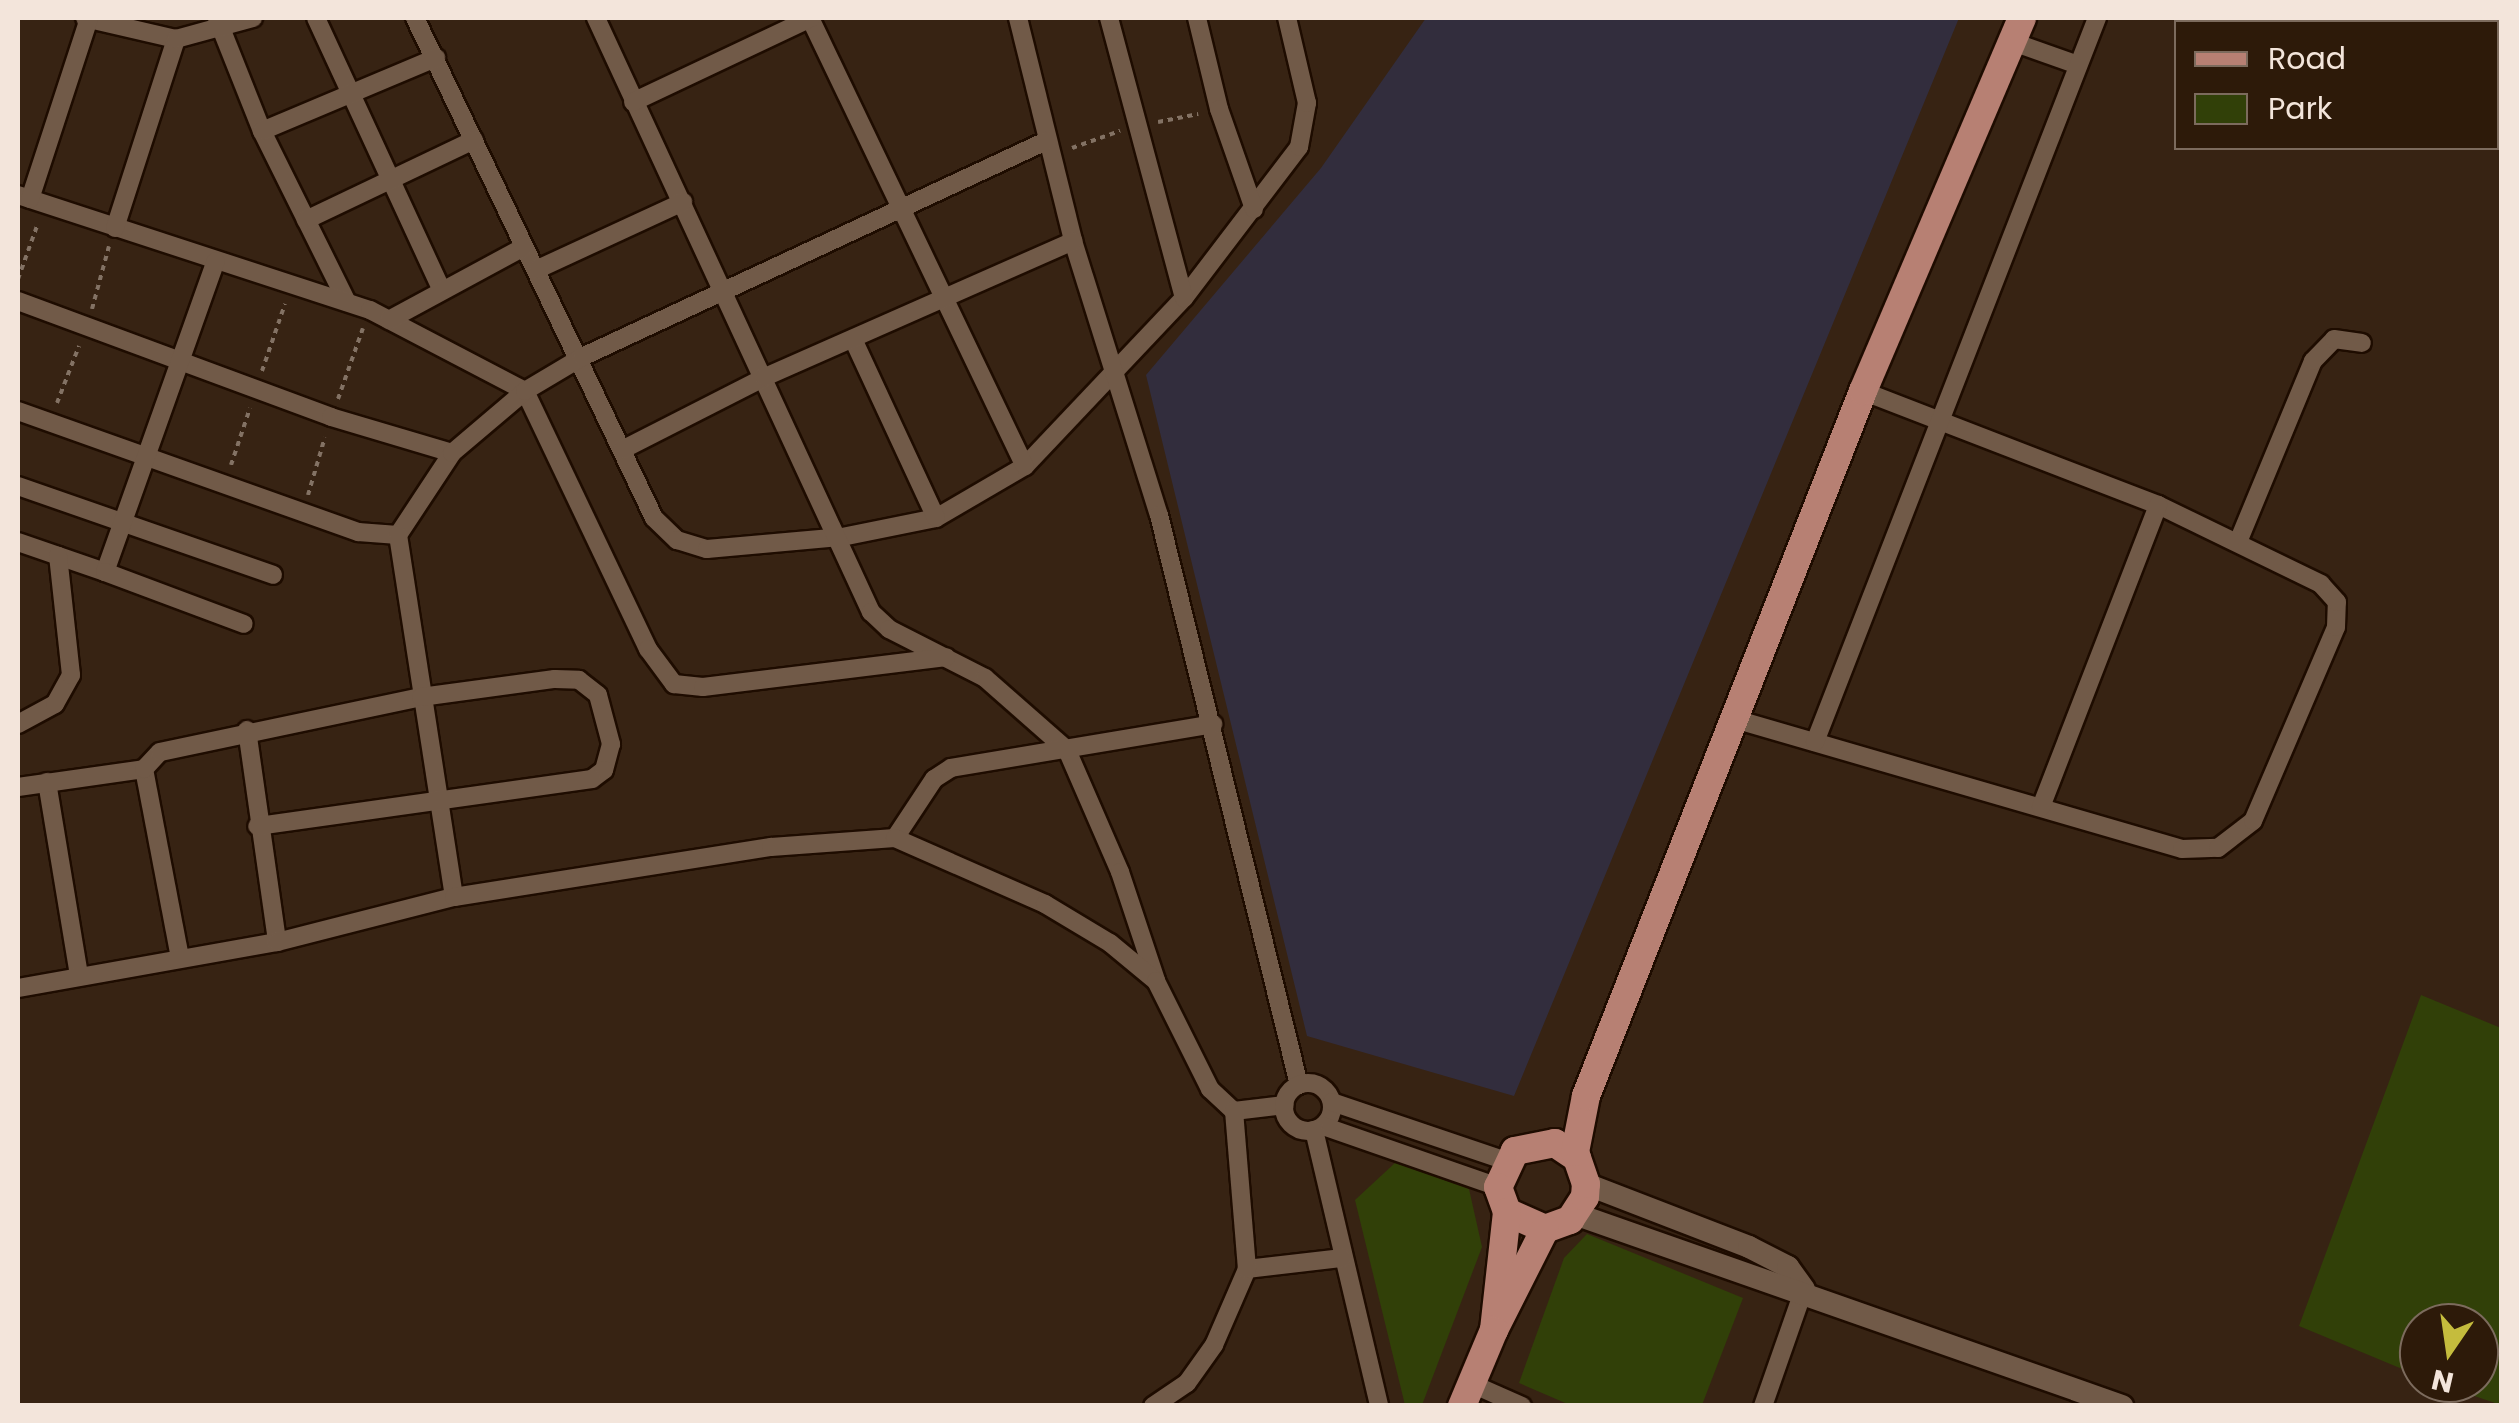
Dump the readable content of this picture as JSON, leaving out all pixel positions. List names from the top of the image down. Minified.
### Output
{"legend":["Road","Park"],"north":"bottom"}
